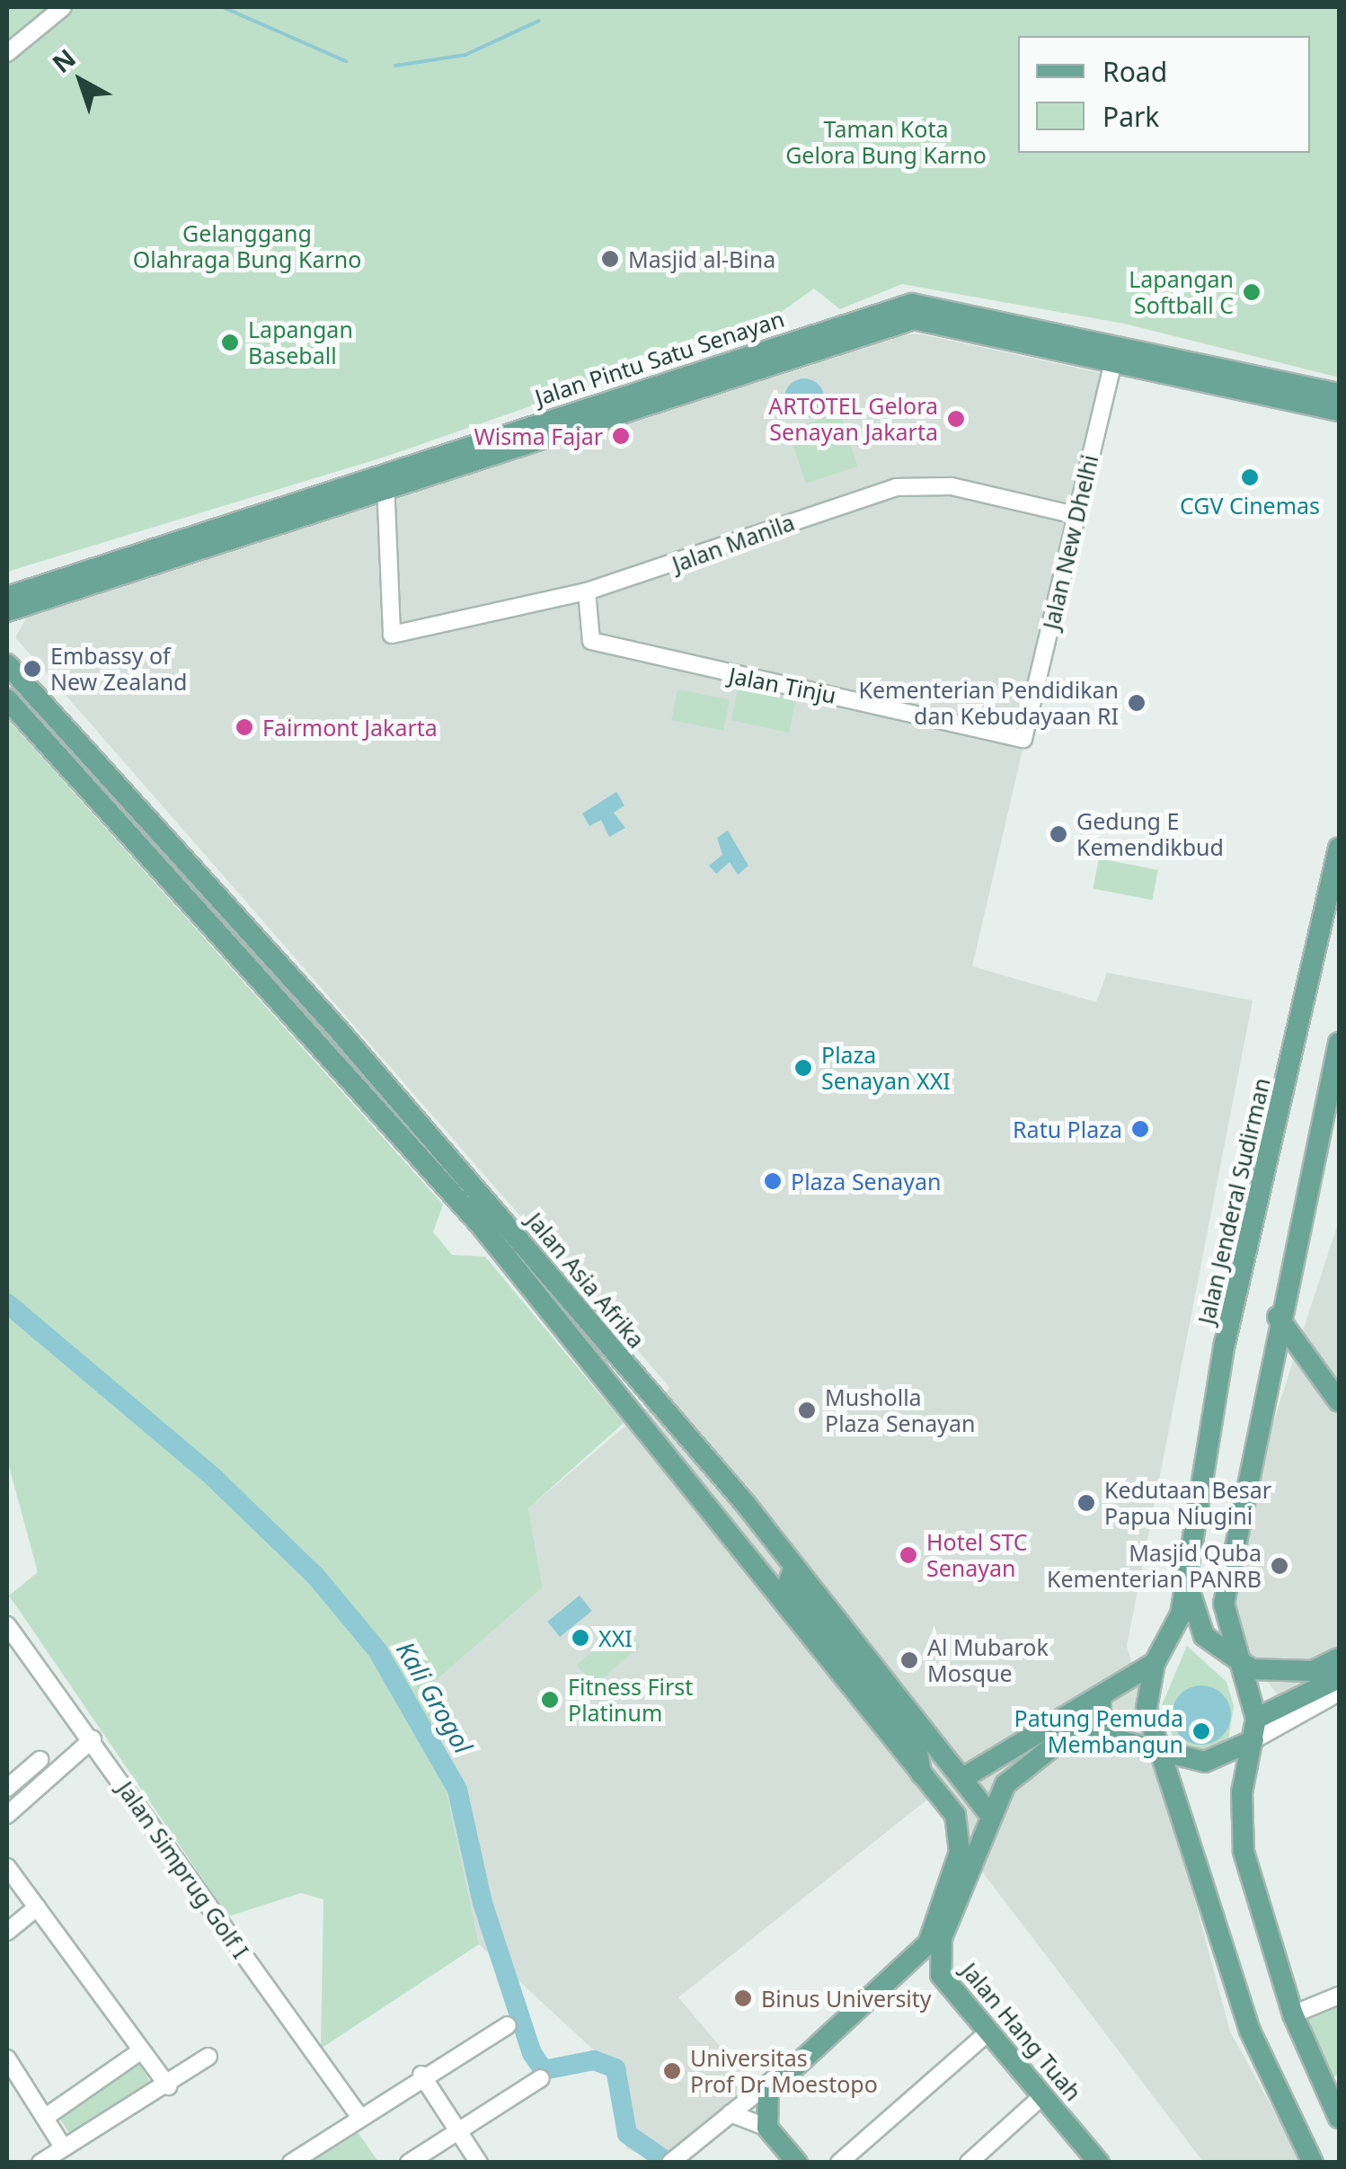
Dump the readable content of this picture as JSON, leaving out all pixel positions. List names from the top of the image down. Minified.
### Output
{"streets":{"main road":["Jalan Pintu Satu Senayan","Jalan Jenderal Sudirman","Jalan Asia Afrika","Jalan Hang Tuah"],"street":["Jalan New Dhelhi","Jalan Manila","Jalan Tinju","Jalan Simprug Golf I"]},"crossings":[["Jalan Pintu Satu Senayan","Jalan New Dhelhi"],["Jalan Pintu Satu Senayan","Jalan Manila"],["Jalan New Dhelhi","Jalan Manila"],["Jalan New Dhelhi","Jalan Tinju"],["Jalan Manila","Jalan Tinju"]],"water":["Kali Grogol"],"parks":["Taman Kota Gelora Bung Karno","Gelanggang Olahraga Bung Karno"],"places":["Masjid al-Bina","Lapangan Softball C","Lapangan Baseball","ARTOTEL Gelora Senayan Jakarta","Wisma Fajar","CGV Cinemas","Embassy of New Zealand","Kementerian Pendidikan dan Kebudayaan RI","Fairmont Jakarta","Gedung E Kemendikbud","Plaza Senayan XXI","Ratu Plaza","Plaza Senayan","Musholla Plaza Senayan","Kedutaan Besar Papua Niugini","Hotel STC Senayan","Masjid Quba Kementerian PANRB","XXI","Al Mubarok Mosque","Fitness First Platinum","Patung Pemuda Membangun","Binus University","Universitas Prof Dr Moestopo"],"legend":["Road","Park"],"north":"top left"}
